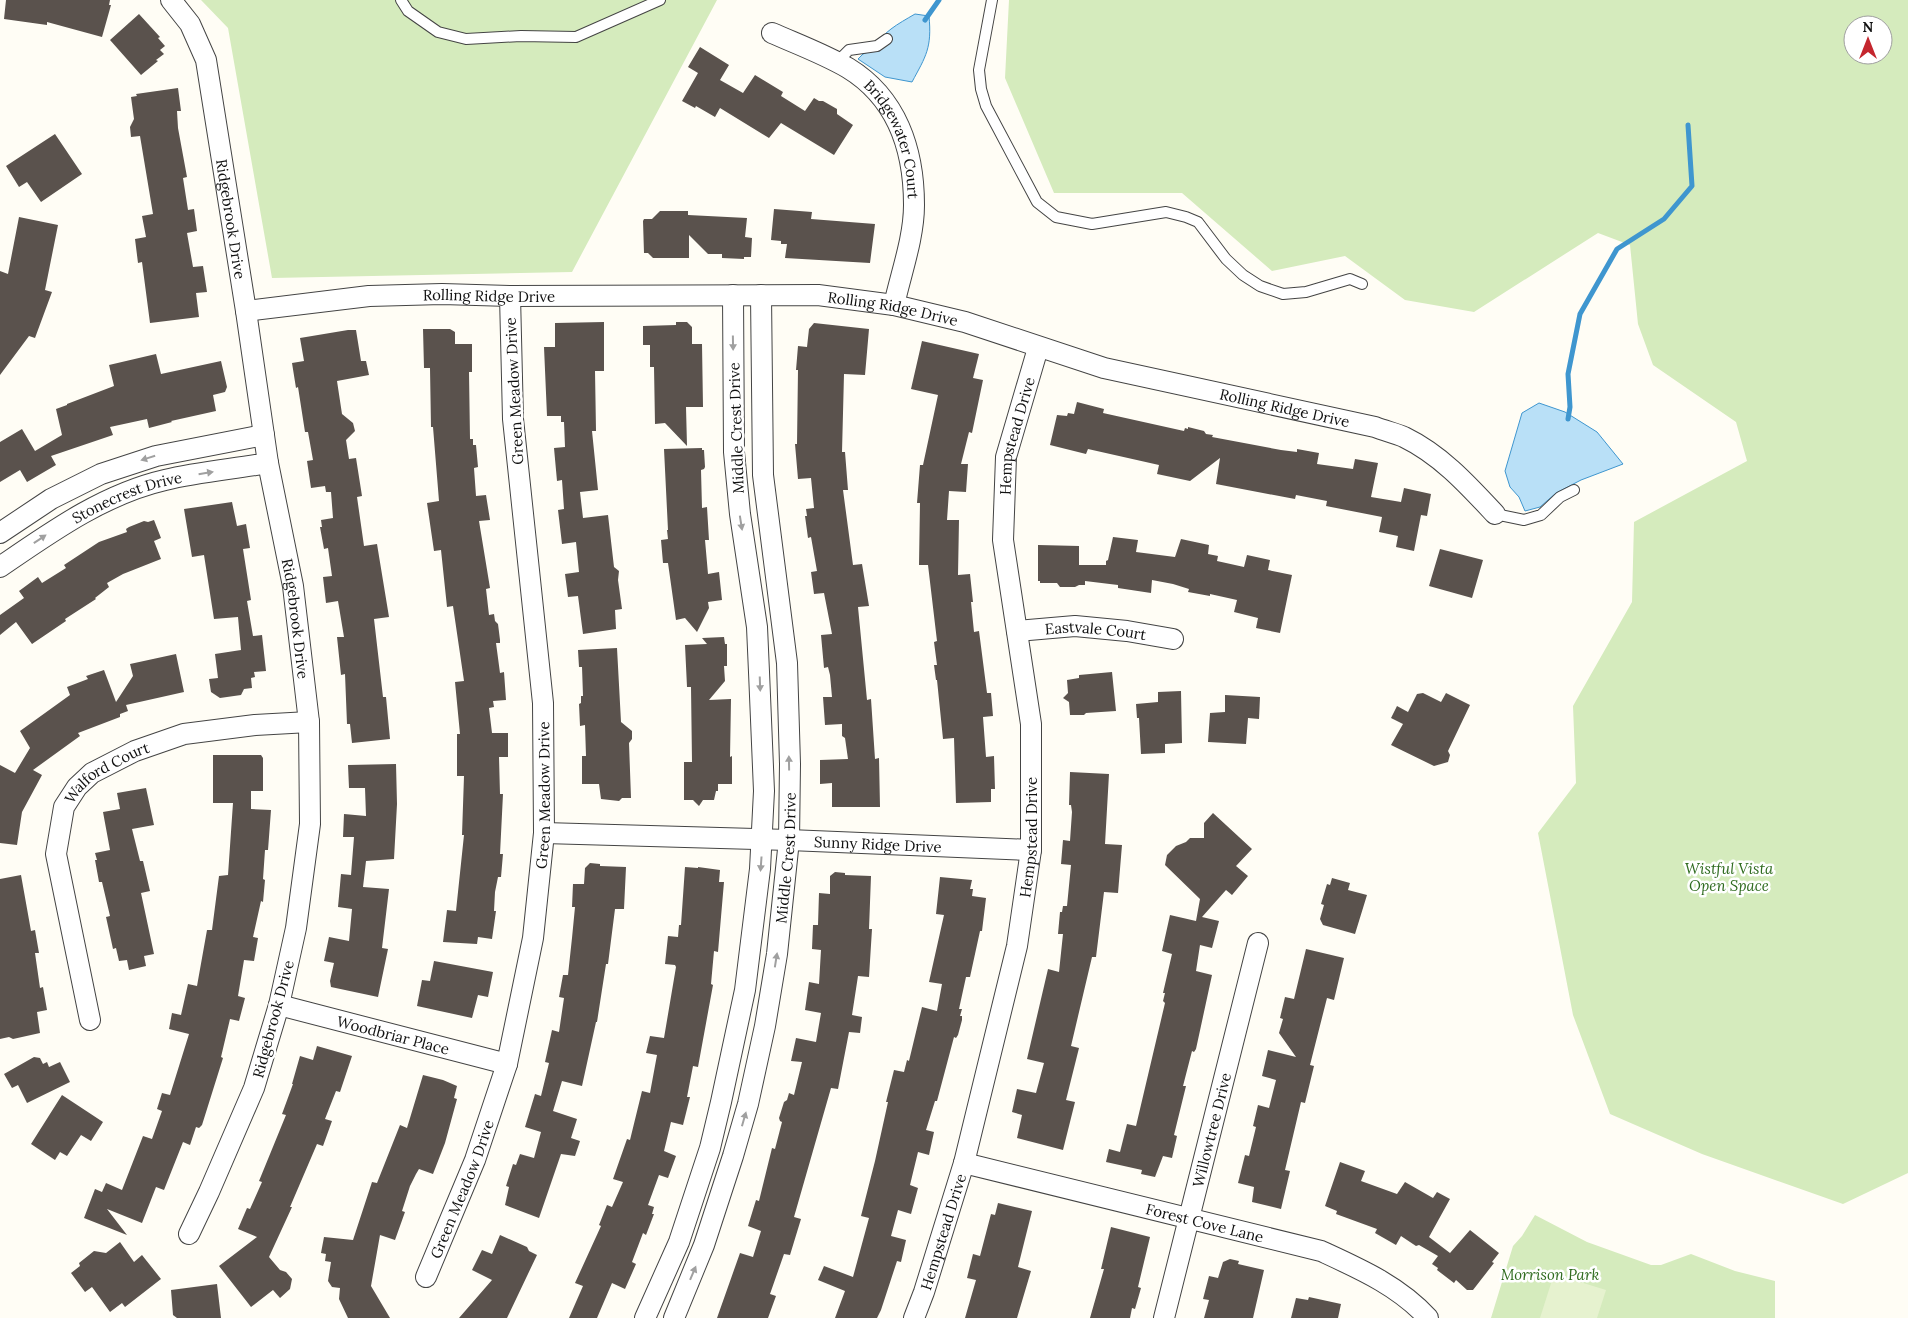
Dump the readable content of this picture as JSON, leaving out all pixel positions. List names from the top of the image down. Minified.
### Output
{"streets":{"street":["Bridgewater Court","Ridgebrook Drive","Rolling Ridge Drive","Green Meadow Drive","Middle Crest Drive","Hempstead Drive","Stonecrest Drive","Eastvale Court","Walford Court","Sunny Ridge Drive","Woodbriar Place","Willowtree Drive","Forest Cove Lane"]},"crossings":[["Bridgewater Court","Rolling Ridge Drive"],["Ridgebrook Drive","Rolling Ridge Drive"],["Ridgebrook Drive","Stonecrest Drive"],["Ridgebrook Drive","Walford Court"],["Ridgebrook Drive","Woodbriar Place"],["Rolling Ridge Drive","Green Meadow Drive"],["Rolling Ridge Drive","Middle Crest Drive"],["Rolling Ridge Drive","Hempstead Drive"],["Green Meadow Drive","Sunny Ridge Drive"],["Green Meadow Drive","Woodbriar Place"],["Middle Crest Drive","Sunny Ridge Drive"],["Hempstead Drive","Eastvale Court"],["Hempstead Drive","Sunny Ridge Drive"],["Hempstead Drive","Forest Cove Lane"],["Willowtree Drive","Forest Cove Lane"]],"parks":["Wistful Vista Open Space","Morrison Park"],"north":"top"}
